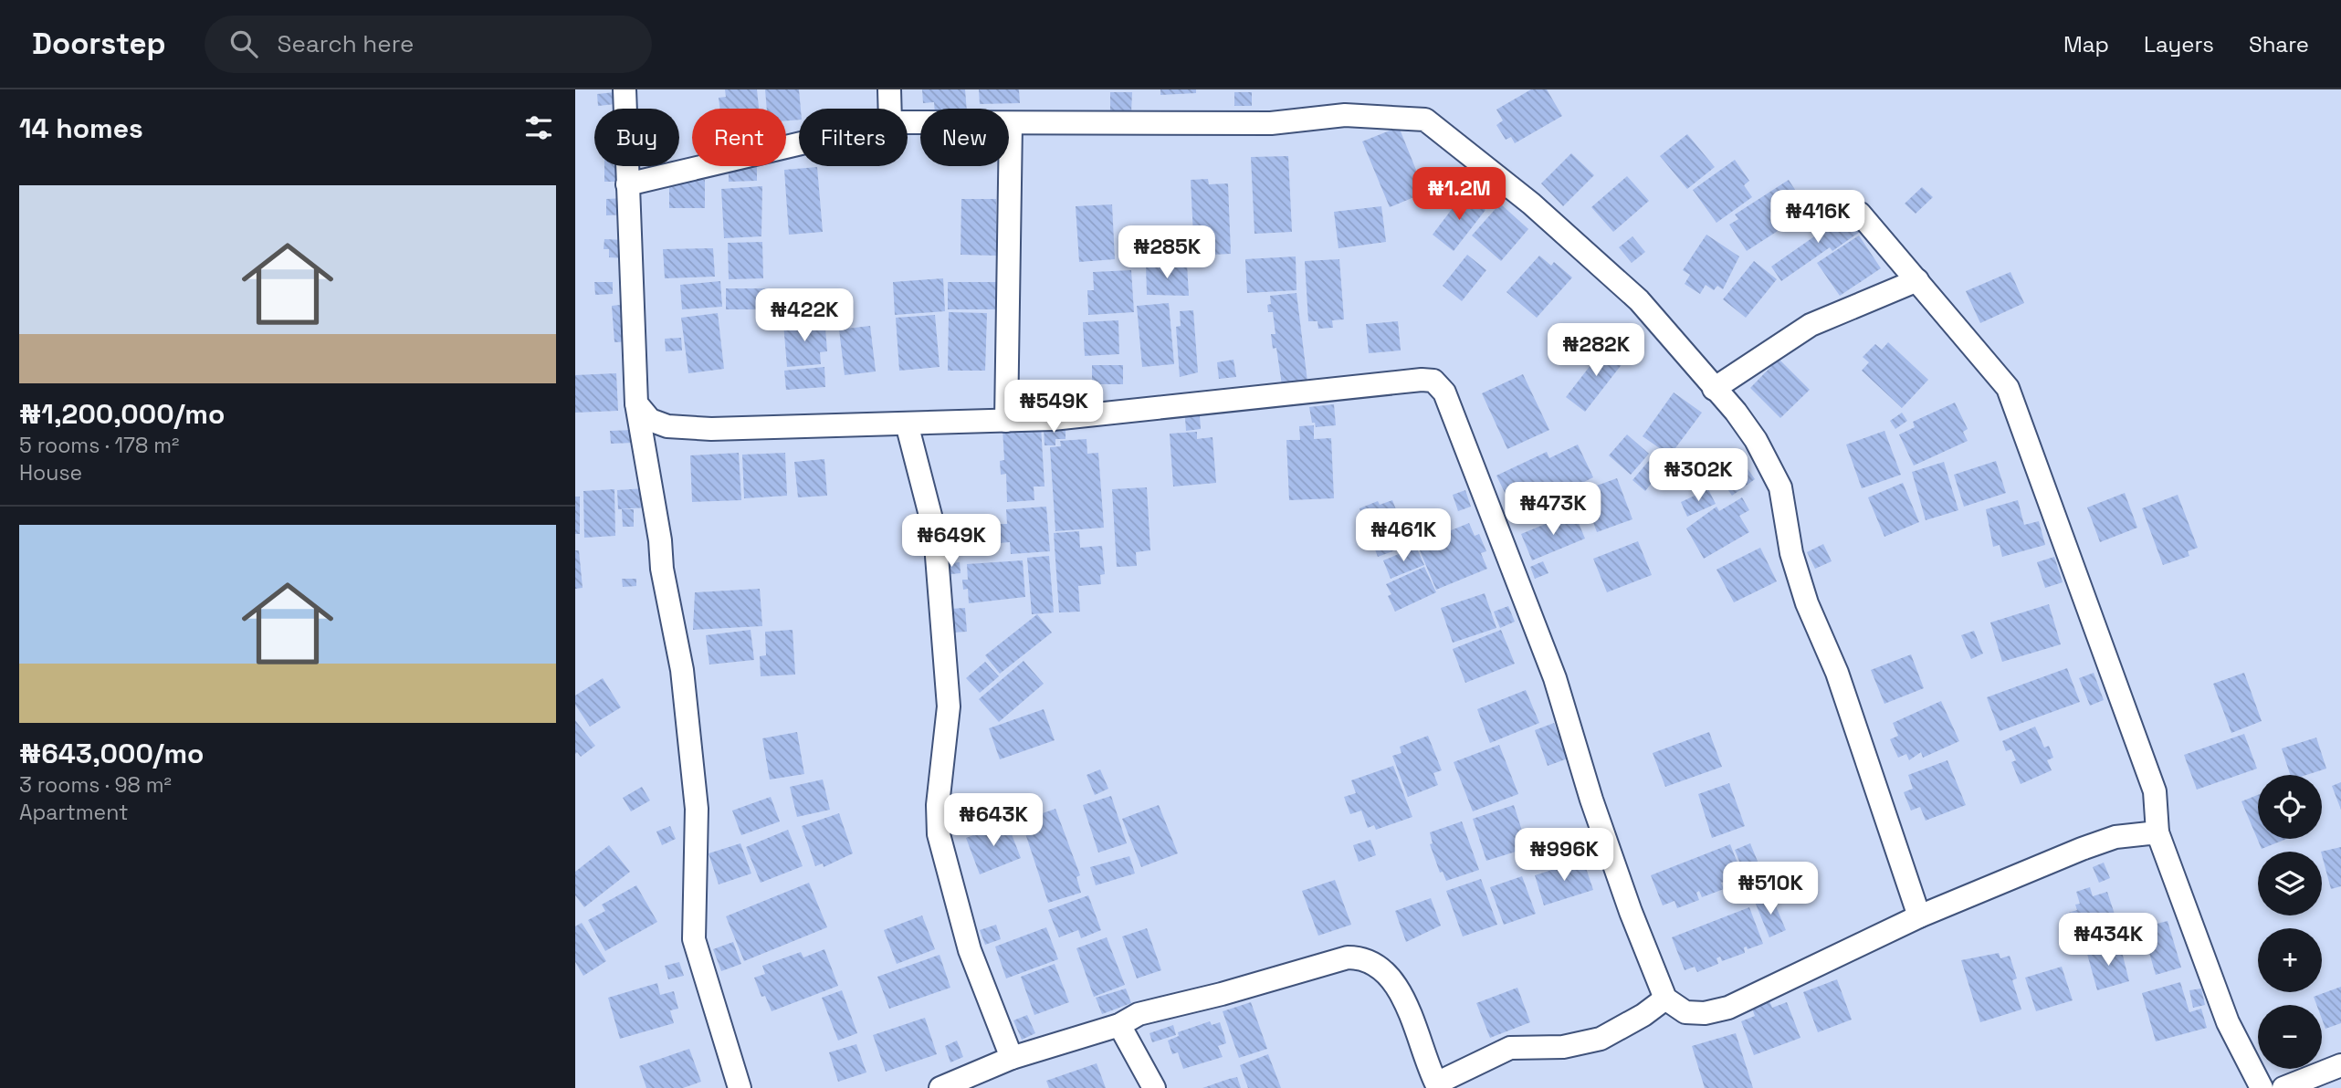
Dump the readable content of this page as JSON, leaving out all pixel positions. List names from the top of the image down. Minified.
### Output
{"page":{"header":"Doorstep","search":"Search here","nav":["Map","Layers","Share"],"heading":"14 homes","chip":["Buy","Rent","Filters","New"],"list":[{"name":"₦1,200,000/mo","note":"5 rooms · 178 m² · House"},{"name":"₦643,000/mo","note":"3 rooms · 98 m² · Apartment"}],"price":["₦1.2M","₦416K","₦285K","₦422K","₦282K","₦549K","₦302K","₦473K","₦461K","₦649K","₦643K","₦996K","₦510K","₦434K"],"map_buttons":["+","−"]}}
